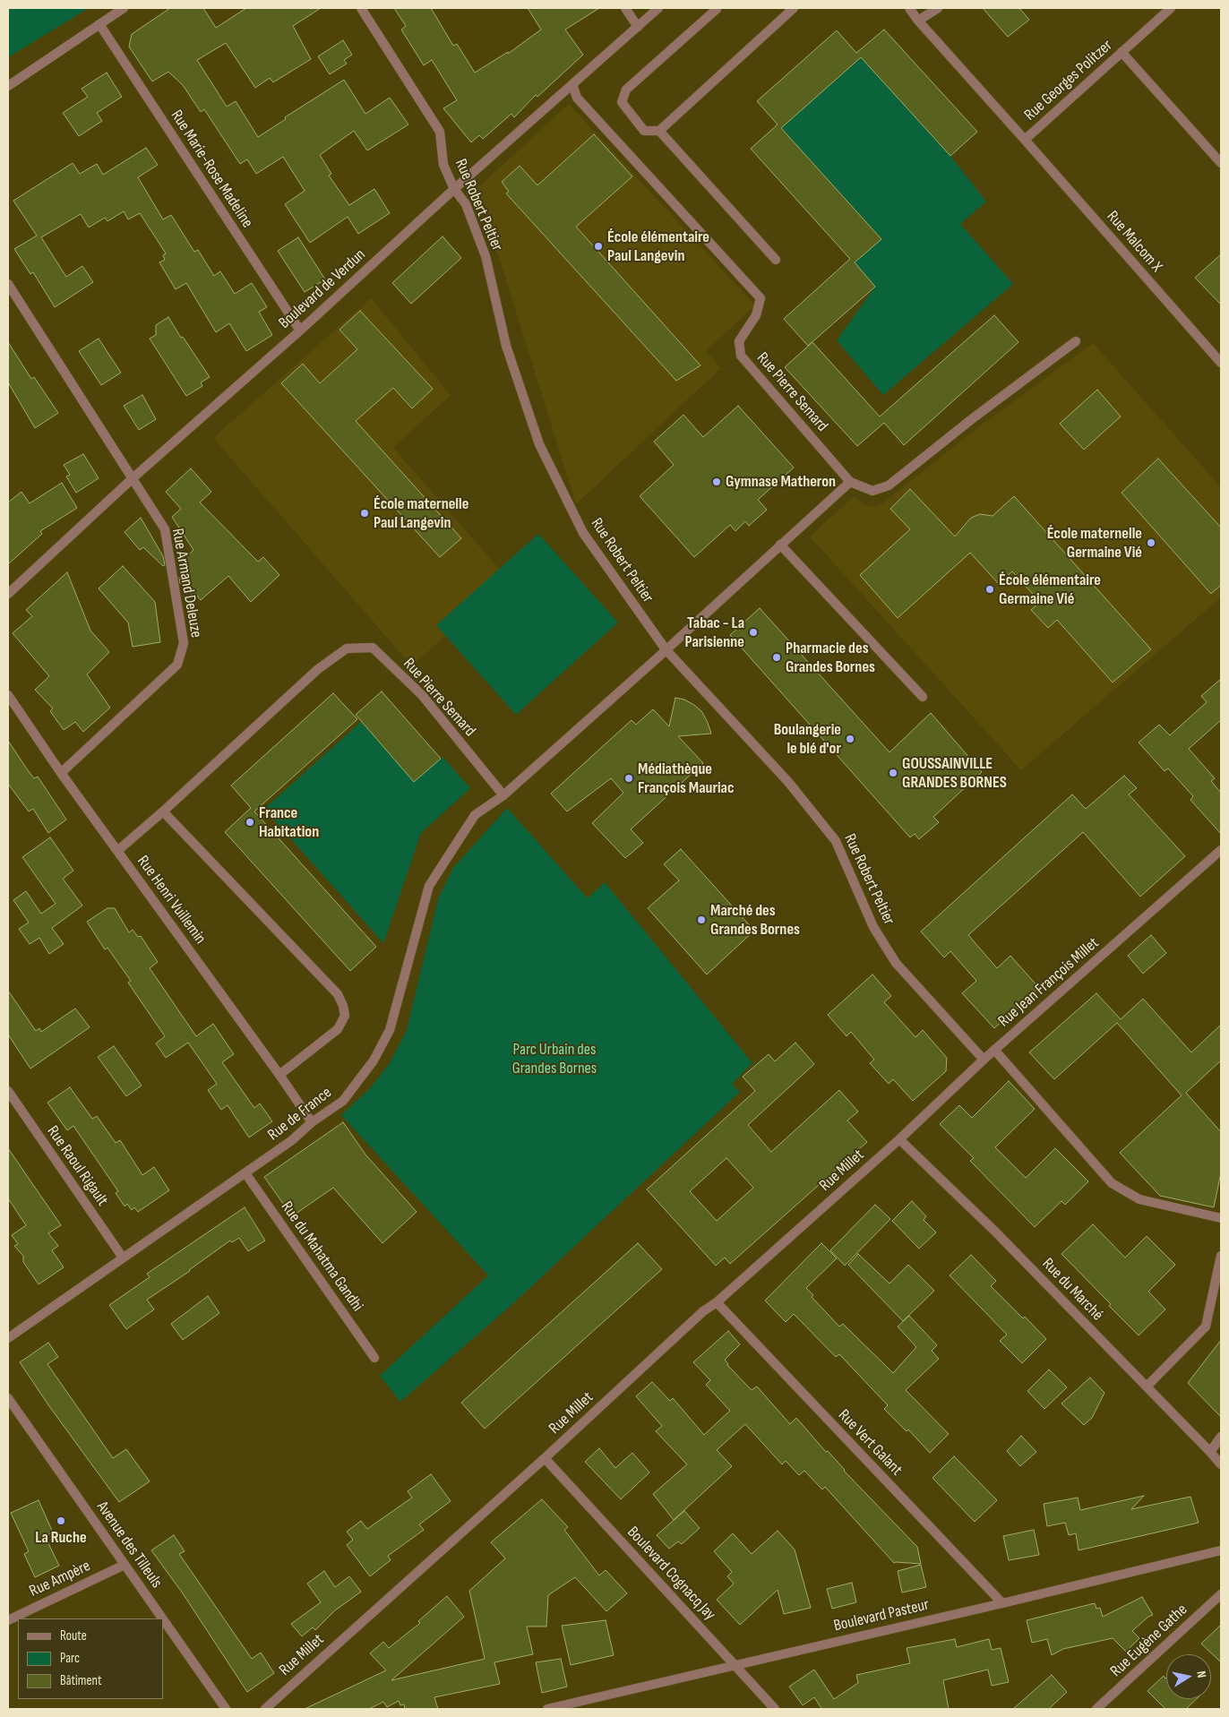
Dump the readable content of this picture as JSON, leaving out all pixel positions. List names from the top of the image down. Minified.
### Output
{"streets":{"street":["Rue Georges Politzer","Rue Marie-Rose Madeline","Rue Robert Peltier","Rue Malcom X","Boulevard de Verdun","Rue Pierre Semard","Rue Armand Deleuze","Rue Henri Vuillemin","Rue Jean François Millet","Rue de France","Rue Raoul Rigault","Rue Millet","Rue du Mahatma Gandhi","Rue du Marché","Rue Vert Galant","Avenue des Tilleuls","Boulevard Cognacq Jay","Rue Ampère","Boulevard Pasteur","Rue Eugène Gathe"]},"crossings":[["Rue Georges Politzer","Rue Malcom X"],["Rue Marie-Rose Madeline","Boulevard de Verdun"],["Rue Robert Peltier","Boulevard de Verdun"],["Rue Robert Peltier","Rue Jean François Millet"],["Boulevard de Verdun","Rue Pierre Semard"],["Boulevard de Verdun","Rue Armand Deleuze"],["Rue Pierre Semard","Rue Henri Vuillemin"],["Rue Pierre Semard","Rue de France"],["Rue Armand Deleuze","Rue Henri Vuillemin"],["Rue Henri Vuillemin","Rue de France"],["Rue Jean François Millet","Rue Millet"],["Rue Jean François Millet","Rue du Marché"],["Rue de France","Rue Raoul Rigault"],["Rue de France","Rue du Mahatma Gandhi"],["Rue Millet","Rue du Marché"],["Rue Millet","Rue Vert Galant"],["Rue Millet","Boulevard Cognacq Jay"],["Rue Vert Galant","Boulevard Pasteur"],["Avenue des Tilleuls","Rue Ampère"],["Boulevard Cognacq Jay","Boulevard Pasteur"]],"parks":["Parc Urbain des Grandes Bornes"],"places":["École élémentaire Paul Langevin","Gymnase Matheron","École maternelle Paul Langevin","École maternelle Germaine Vié","École élémentaire Germaine Vié","Tabac - La Parisienne","Pharmacie des Grandes Bornes","Boulangerie le blé d'or","GOUSSAINVILLE GRANDES BORNES","Médiathèque François Mauriac","France Habitation","Marché des Grandes Bornes","La Ruche"],"legend":["Route","Parc","Bâtiment"],"north":"right"}
